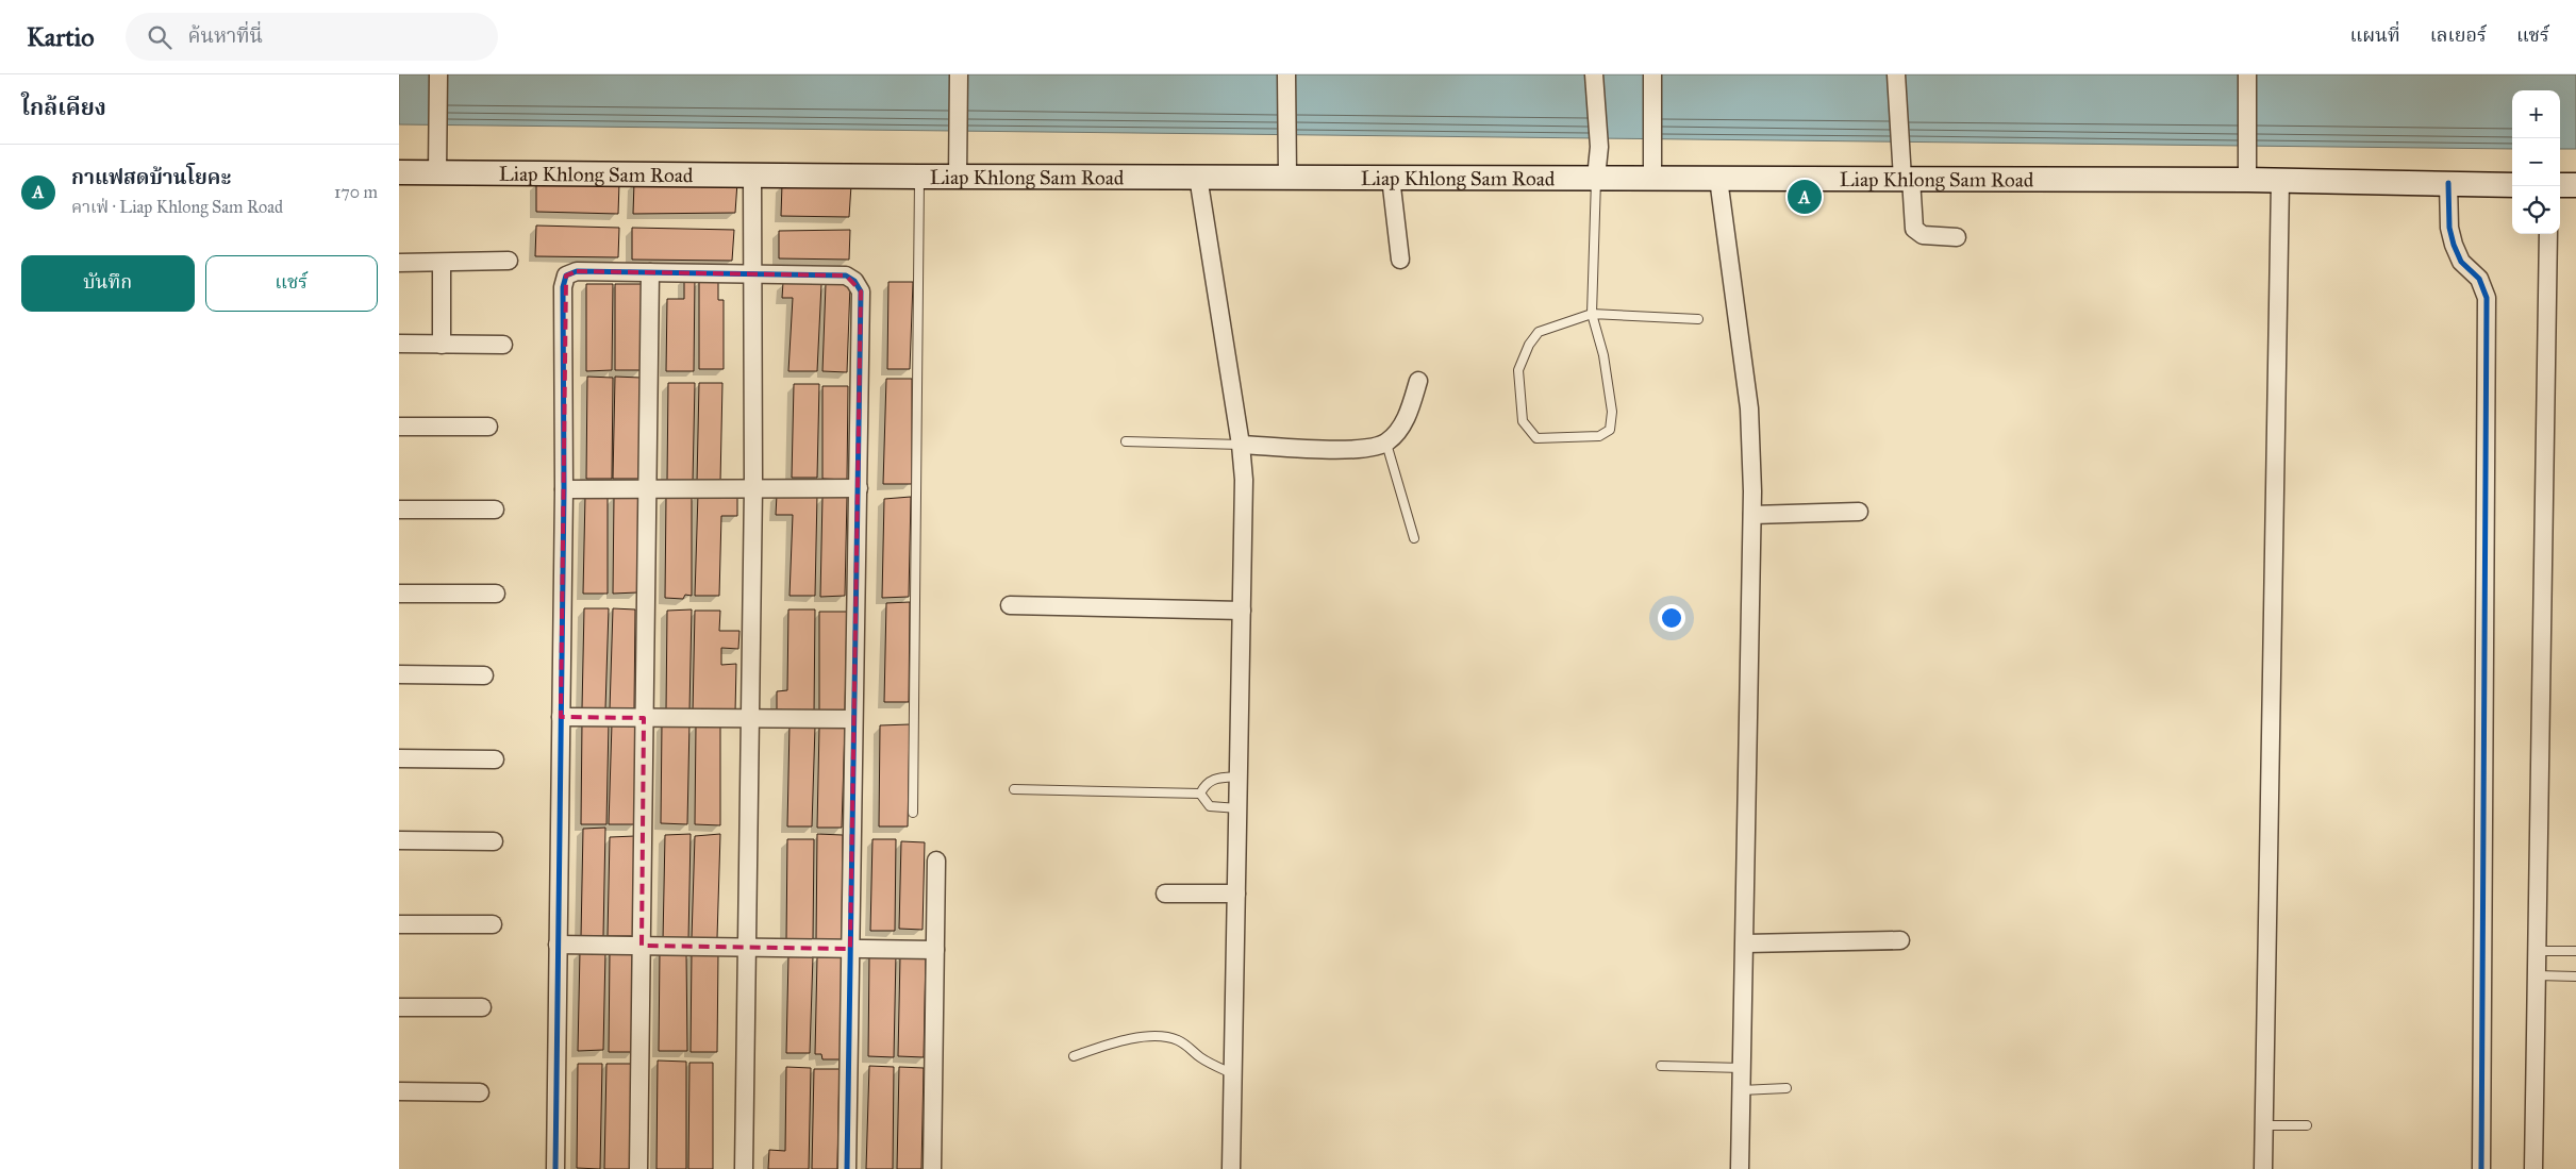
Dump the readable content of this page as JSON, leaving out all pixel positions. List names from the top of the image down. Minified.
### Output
{"streets":{"main road":["Liap Khlong Sam Road"]},"page":{"header":"Kartio","search":"ค้นหาที่นี่","nav":["แผนที่","เลเยอร์","แชร์"],"heading":"ใกล้เคียง","map_buttons":["+","−"],"list":[{"mark":"A","name":"กาแฟสดบ้านโยคะ","note":"คาเฟ่ · Liap Khlong Sam Road","value":"170 m"}],"pins":"A","buttons":["บันทึก","แชร์"]}}
